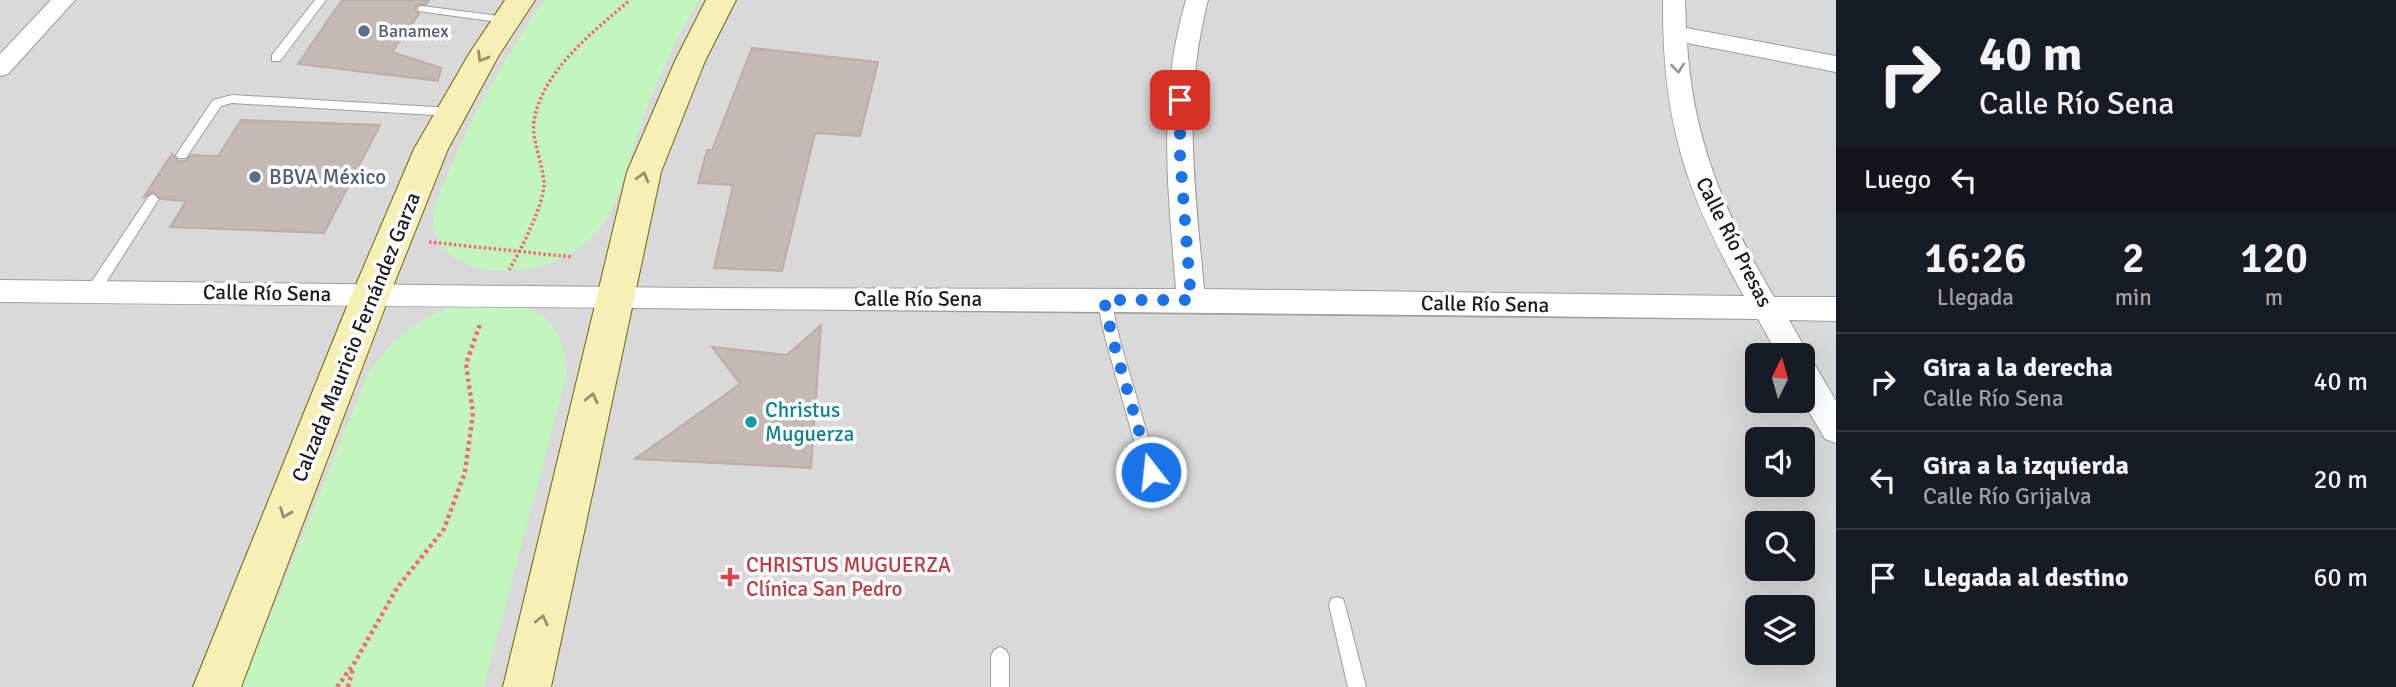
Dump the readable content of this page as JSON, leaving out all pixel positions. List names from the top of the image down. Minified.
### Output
{"streets":{"main road":["Calzada Mauricio Fernández Garza"],"street":["Calle Río Presas","Calle Río Sena"]},"crossings":[["Calle Río Presas","Calle Río Sena"],["Calle Río Sena","Calzada Mauricio Fernández Garza"]],"one_way":["Calle Río Presas"],"places":{"other":["Banamex","BBVA México","Christus Muguerza"],"health":["CHRISTUS MUGUERZA Clínica San Pedro"]},"north":"top","page":{"turn":["40 m","Calle Río Sena"],"then":"Luego","eta":["16:26","Llegada","2","min","120","m"],"list":[{"name":"Gira a la derecha","note":"Calle Río Sena","value":"40 m"},{"name":"Gira a la izquierda","note":"Calle Río Grijalva","value":"20 m"},{"name":"Llegada al destino","value":"60 m"}]}}
